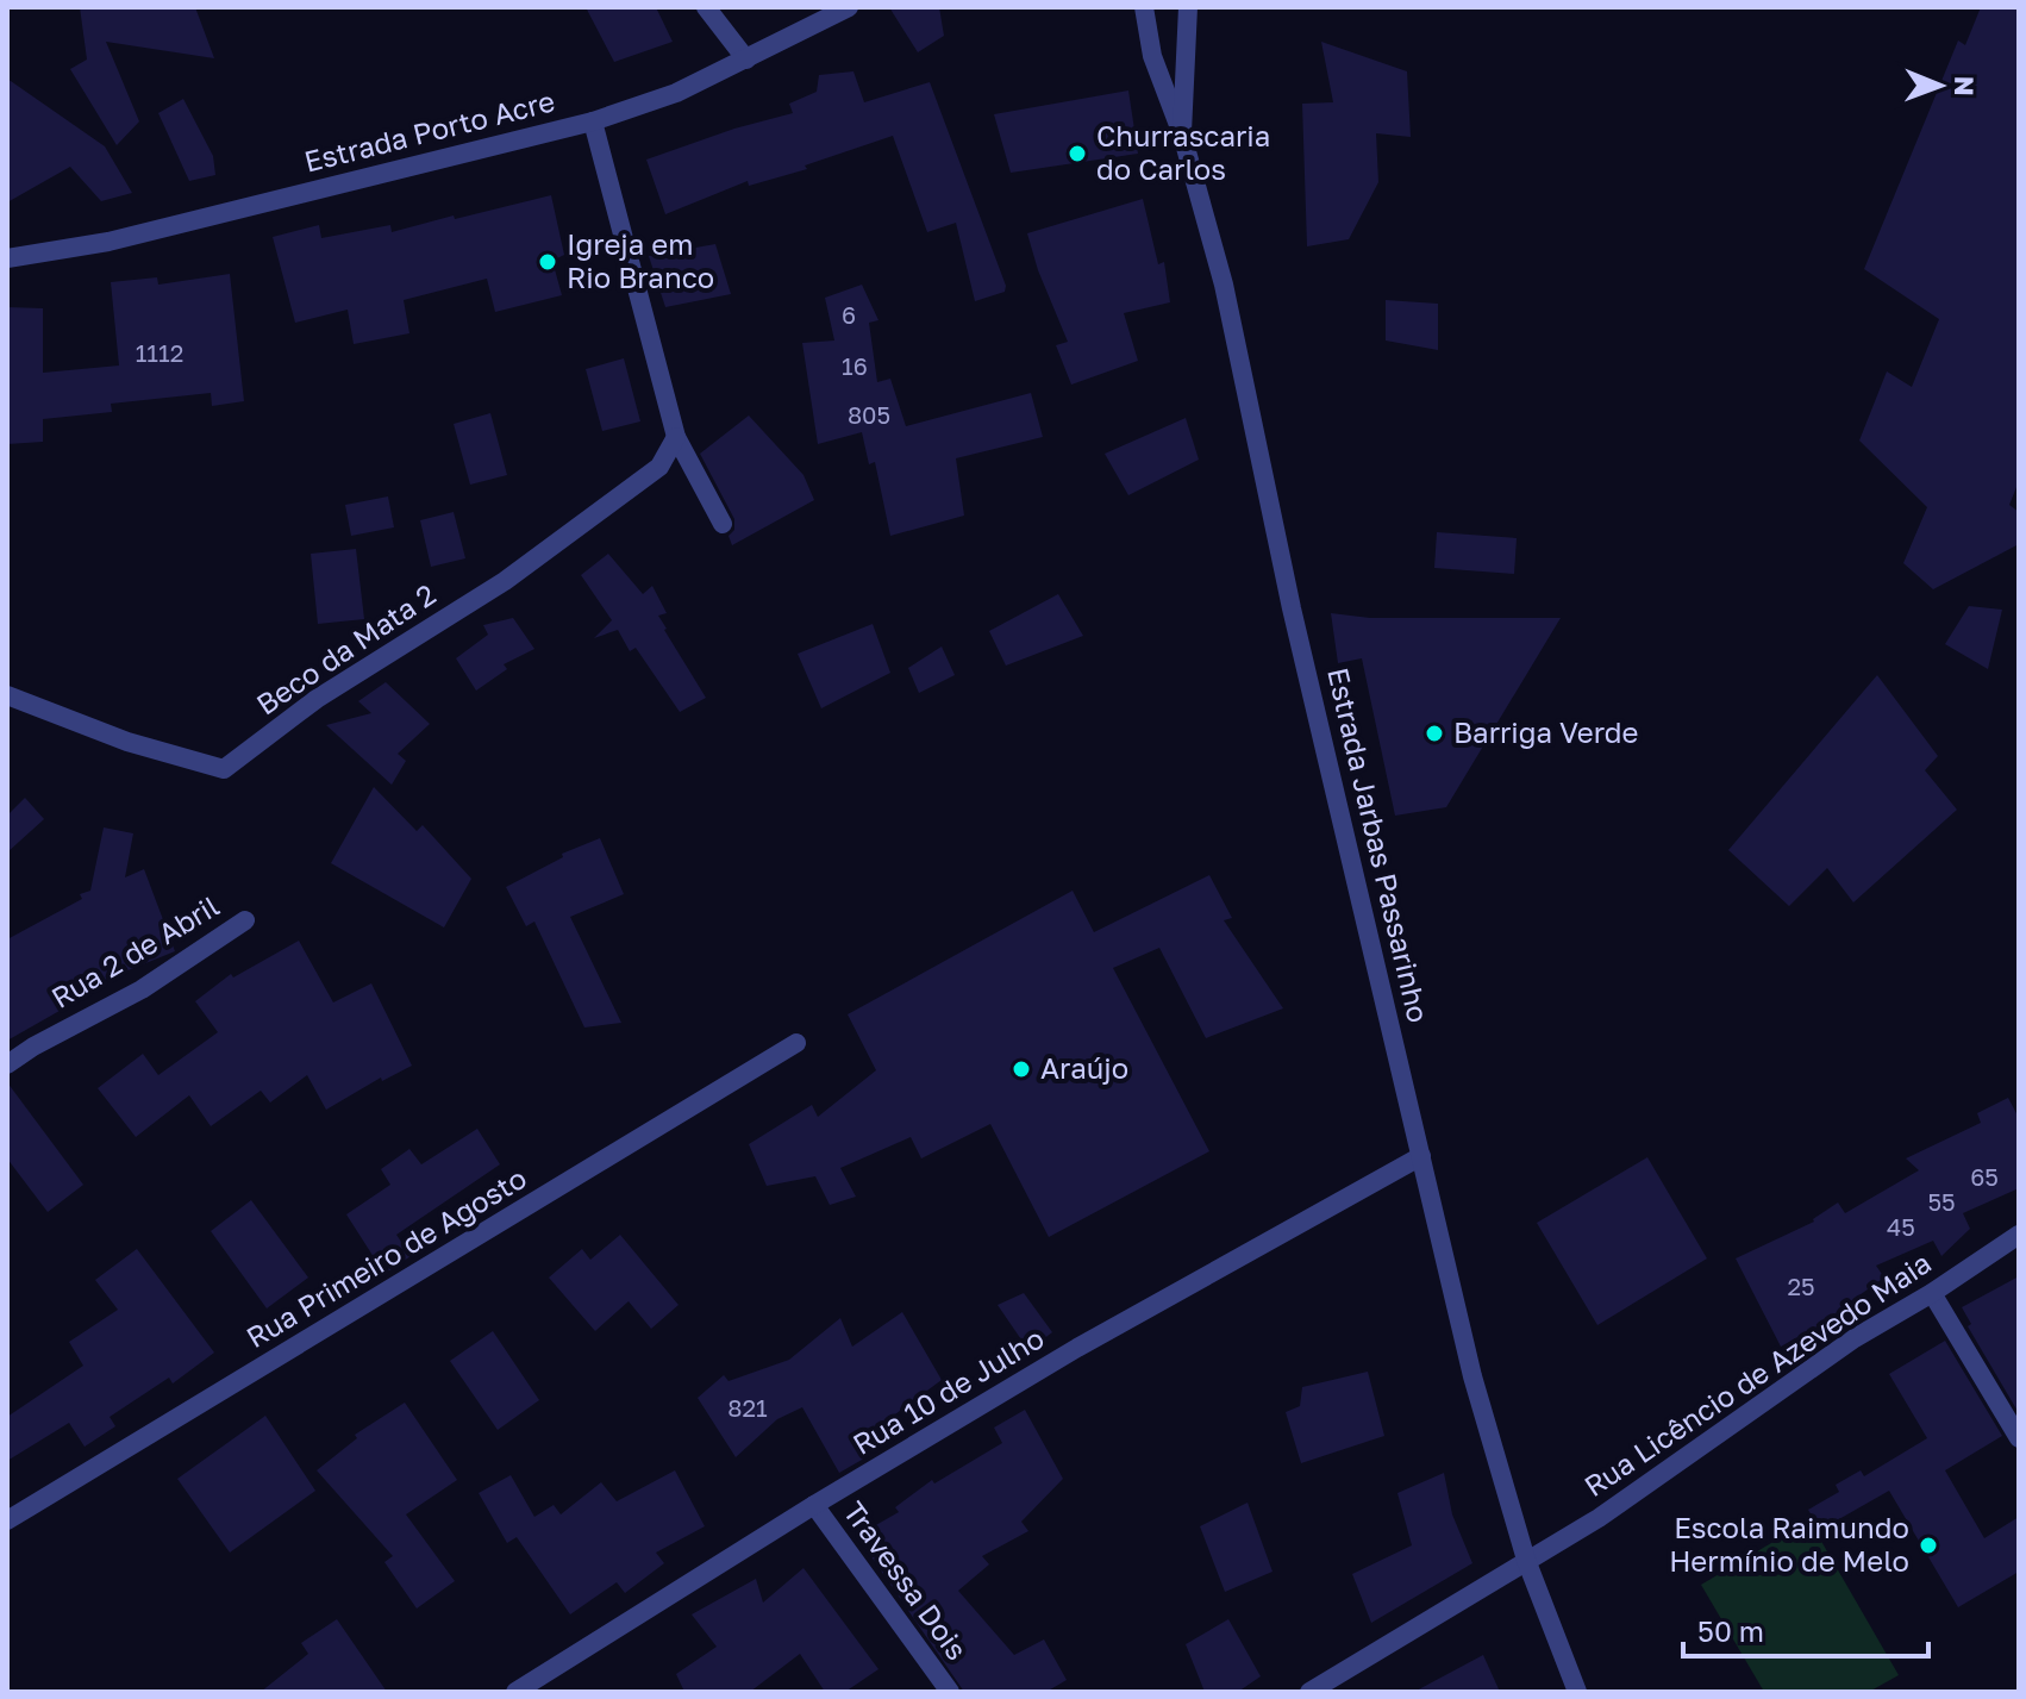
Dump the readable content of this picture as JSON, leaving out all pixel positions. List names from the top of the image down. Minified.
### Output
{"streets":{"street":["Estrada Porto Acre","Beco da Mata 2","Estrada Jarbas Passarinho","Rua 2 de Abril","Rua Primeiro de Agosto","Rua Licêncio de Azevedo Maia","Rua 10 de Julho","Travessa Dois"]},"crossings":[["Estrada Jarbas Passarinho","Rua Licêncio de Azevedo Maia"],["Estrada Jarbas Passarinho","Rua 10 de Julho"],["Rua 10 de Julho","Travessa Dois"]],"places":["Churrascaria do Carlos","Igreja em Rio Branco","Barriga Verde","Araújo","Escola Raimundo Hermínio de Melo"],"house_numbers":["6","1112","16","805","65","55","45","25","821"],"scale_bar":"50 m","north":"right"}
